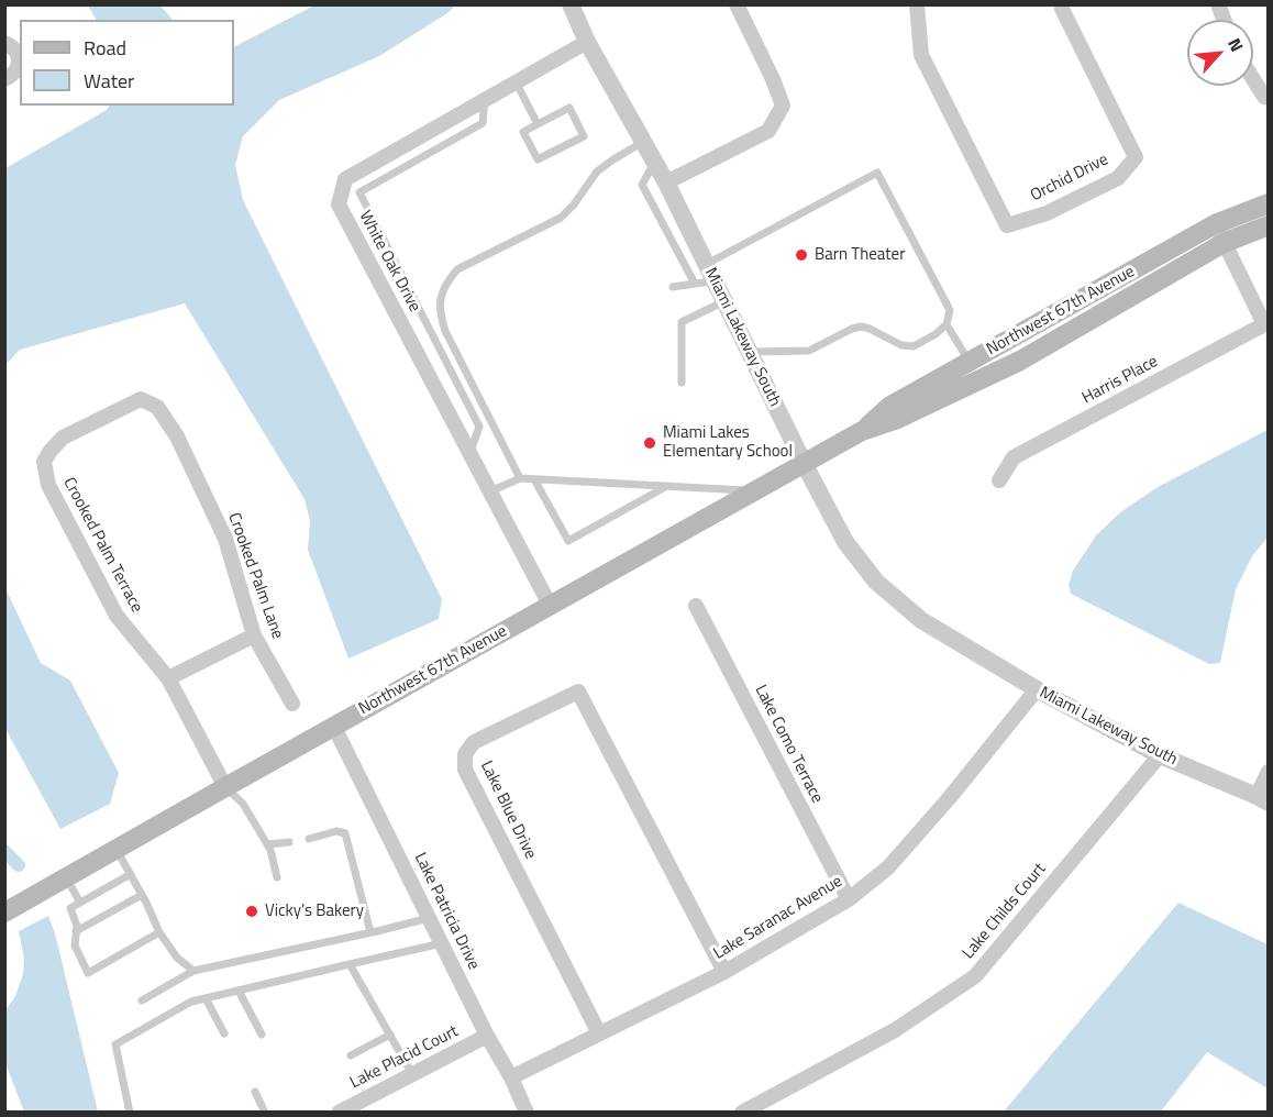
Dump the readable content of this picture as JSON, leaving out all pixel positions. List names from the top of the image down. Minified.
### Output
{"streets":{"main road":["Northwest 67th Avenue"],"street":["Orchid Drive","White Oak Drive","Miami Lakeway South","Harris Place","Crooked Palm Terrace","Crooked Palm Lane","Lake Como Terrace","Lake Blue Drive","Lake Patricia Drive","Lake Childs Court","Lake Saranac Avenue","Lake Placid Court"]},"crossings":[["White Oak Drive","Northwest 67th Avenue"],["White Oak Drive","Miami Lakeway South"],["Northwest 67th Avenue","Miami Lakeway South"],["Northwest 67th Avenue","Crooked Palm Terrace"],["Northwest 67th Avenue","Lake Patricia Drive"],["Miami Lakeway South","Lake Childs Court"],["Miami Lakeway South","Lake Saranac Avenue"],["Crooked Palm Terrace","Crooked Palm Lane"],["Lake Como Terrace","Lake Saranac Avenue"],["Lake Blue Drive","Lake Saranac Avenue"],["Lake Patricia Drive","Lake Saranac Avenue"],["Lake Patricia Drive","Lake Placid Court"]],"places":["Barn Theater","Miami Lakes Elementary School","Vicky’s Bakery"],"legend":["Road","Water"],"north":"top right"}
